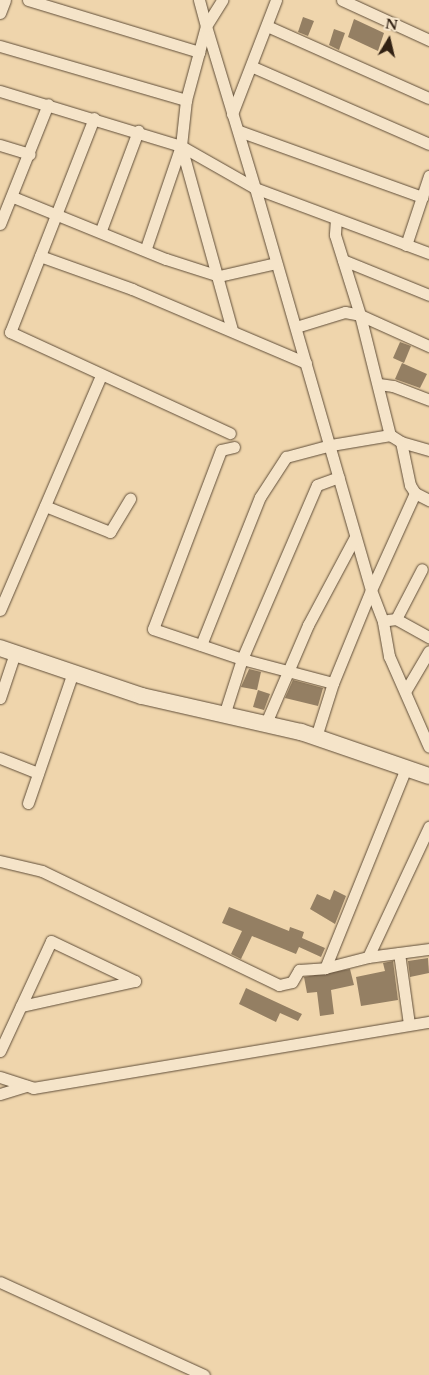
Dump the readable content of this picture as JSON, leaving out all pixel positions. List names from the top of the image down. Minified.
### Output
{"north":"top"}
